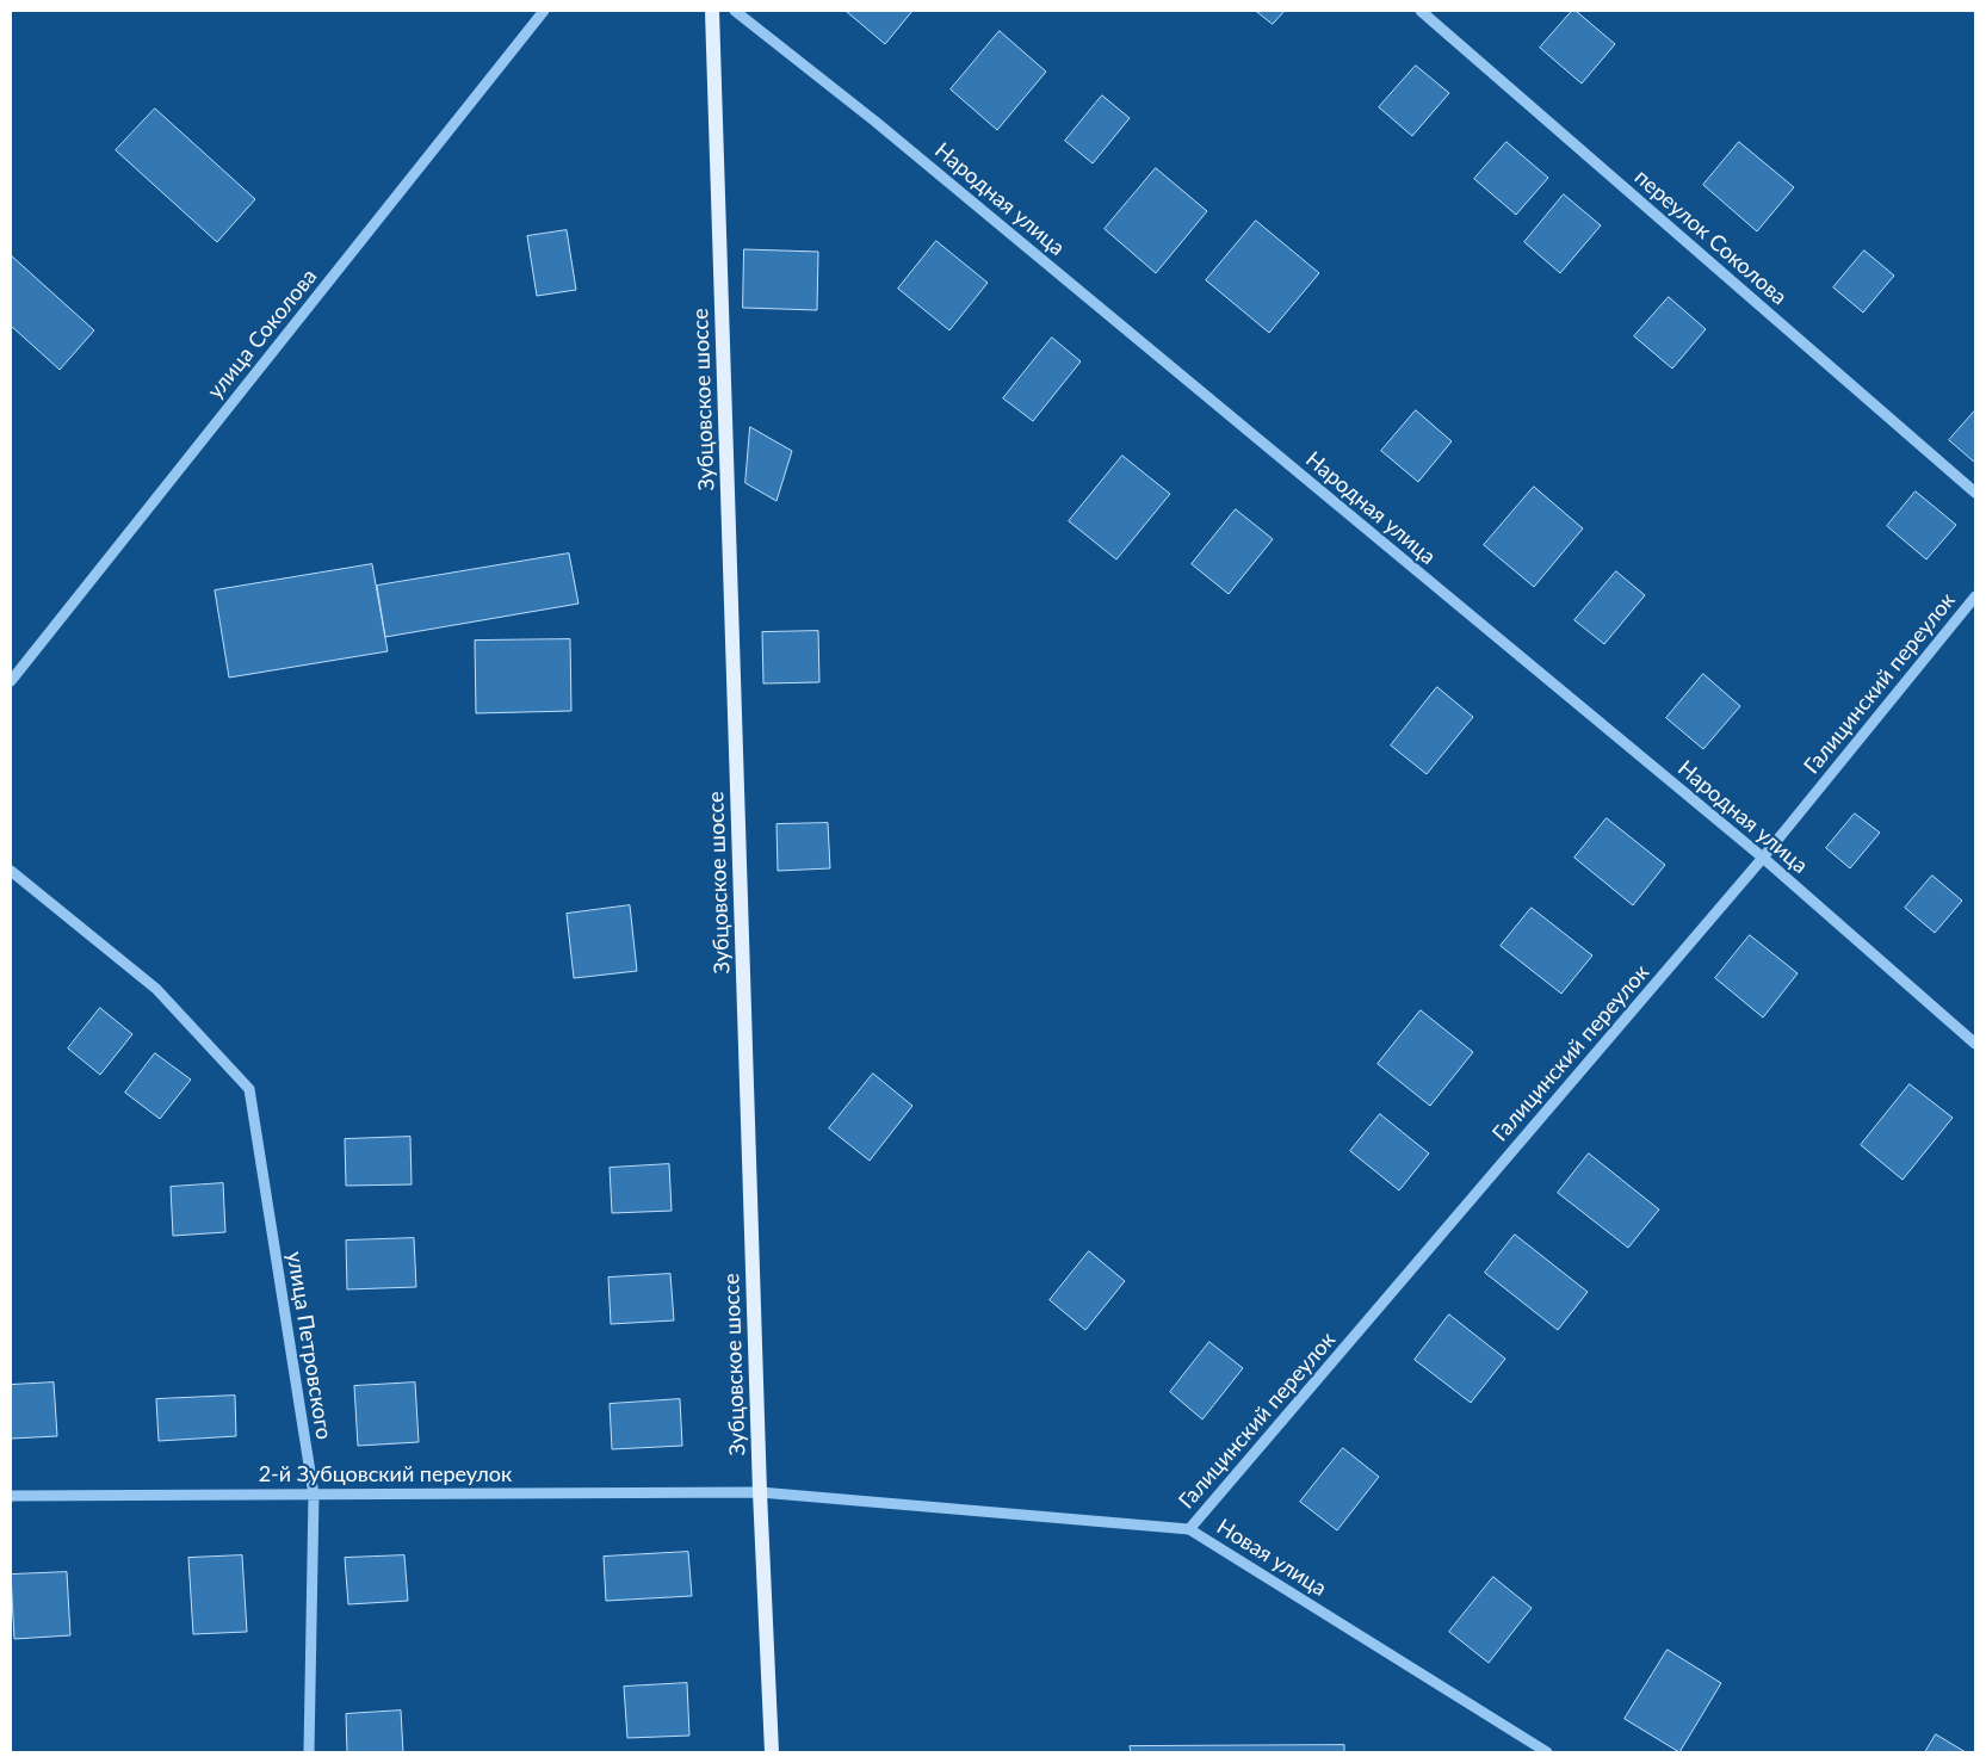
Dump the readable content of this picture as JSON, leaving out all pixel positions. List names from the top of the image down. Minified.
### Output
{"streets":{"main road":["Зубцовское шоссе"],"street":["Народная улица","переулок Соколова","улица Соколова","Галицинский переулок","улица Петровского","2-й Зубцовский переулок","Новая улица"]},"crossings":[["Народная улица","Галицинский переулок"],["Зубцовское шоссе","2-й Зубцовский переулок"],["Зубцовское шоссе","Новая улица"],["Галицинский переулок","Новая улица"],["улица Петровского","2-й Зубцовский переулок"],["2-й Зубцовский переулок","Новая улица"]]}
